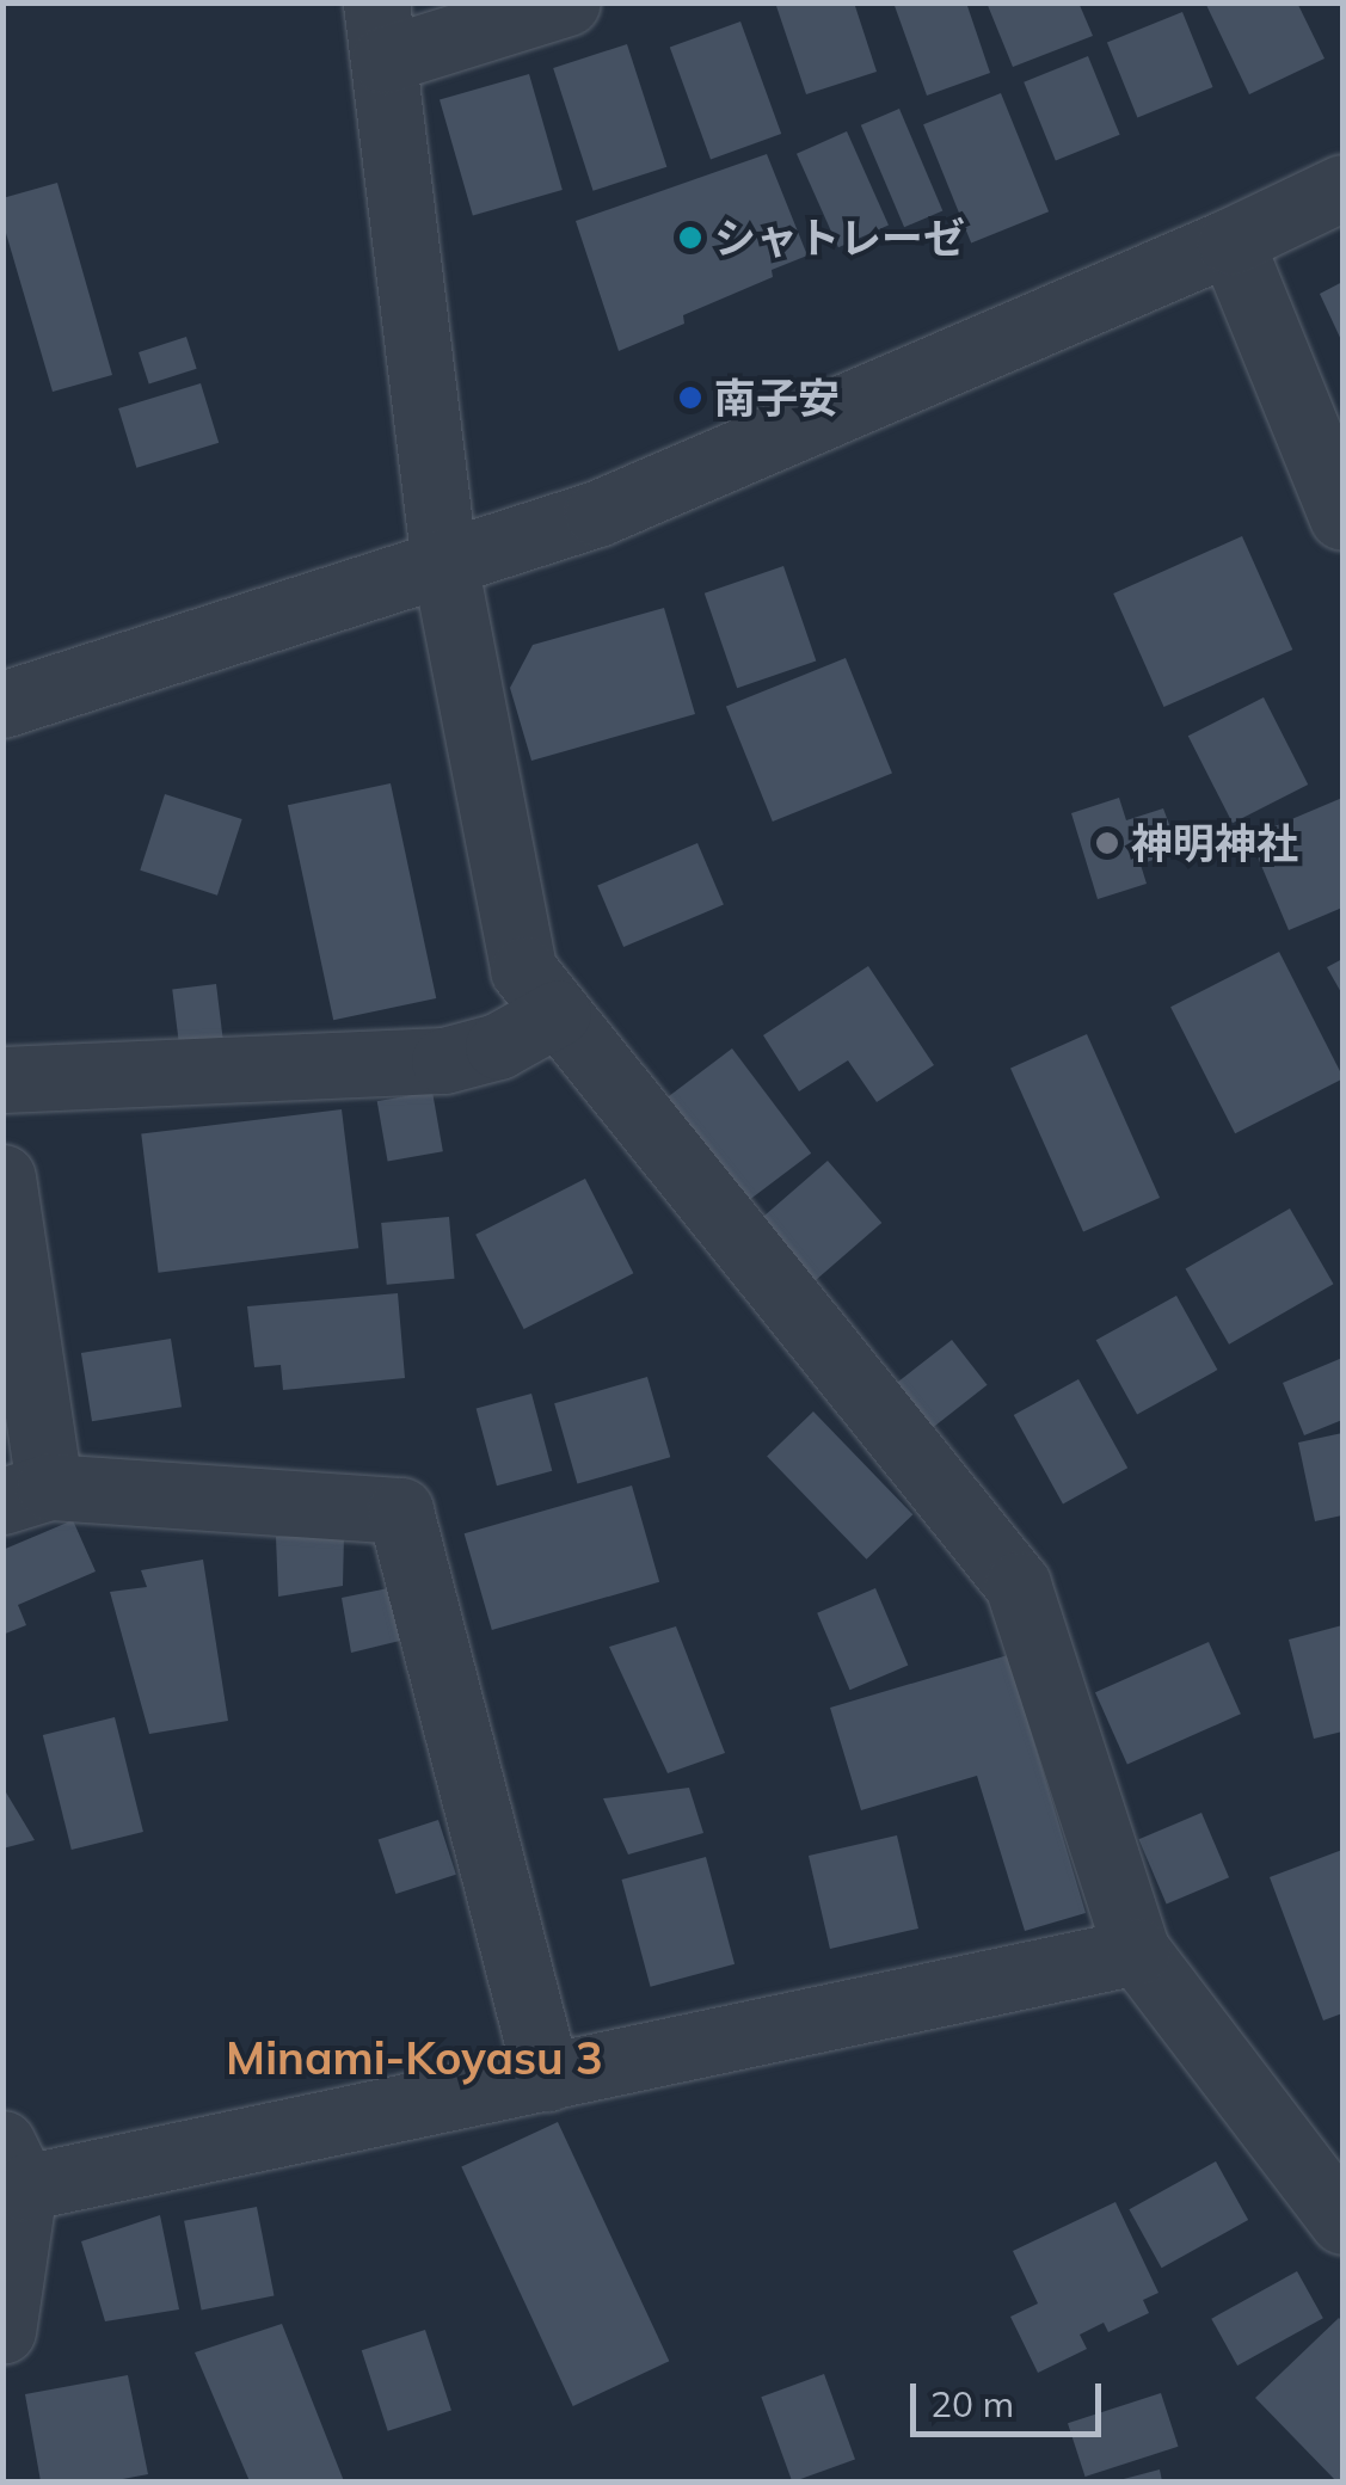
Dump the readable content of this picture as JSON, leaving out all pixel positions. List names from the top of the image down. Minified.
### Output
{"districts":["Minami-Koyasu 3"],"places":["シャトレーゼ","南子安","神明神社"],"scale_bar":"20 m"}
